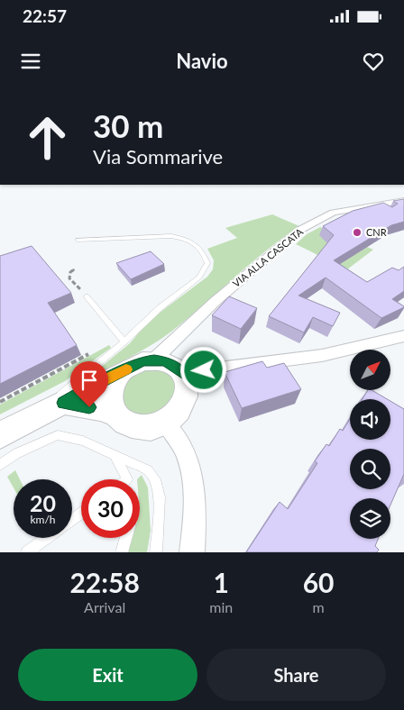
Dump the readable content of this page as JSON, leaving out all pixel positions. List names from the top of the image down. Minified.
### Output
{"streets":{"street":["VIA ALLA CASCATA"]},"places":["CNR"],"north":"top right","page":{"status":"22:57","header":"Navio","turn":["30 m","Via Sommarive"],"speed":"20 km/h","limit":"30","eta":["22:58","Arrival","1","min","60","m"],"buttons":["Exit","Share"]}}
